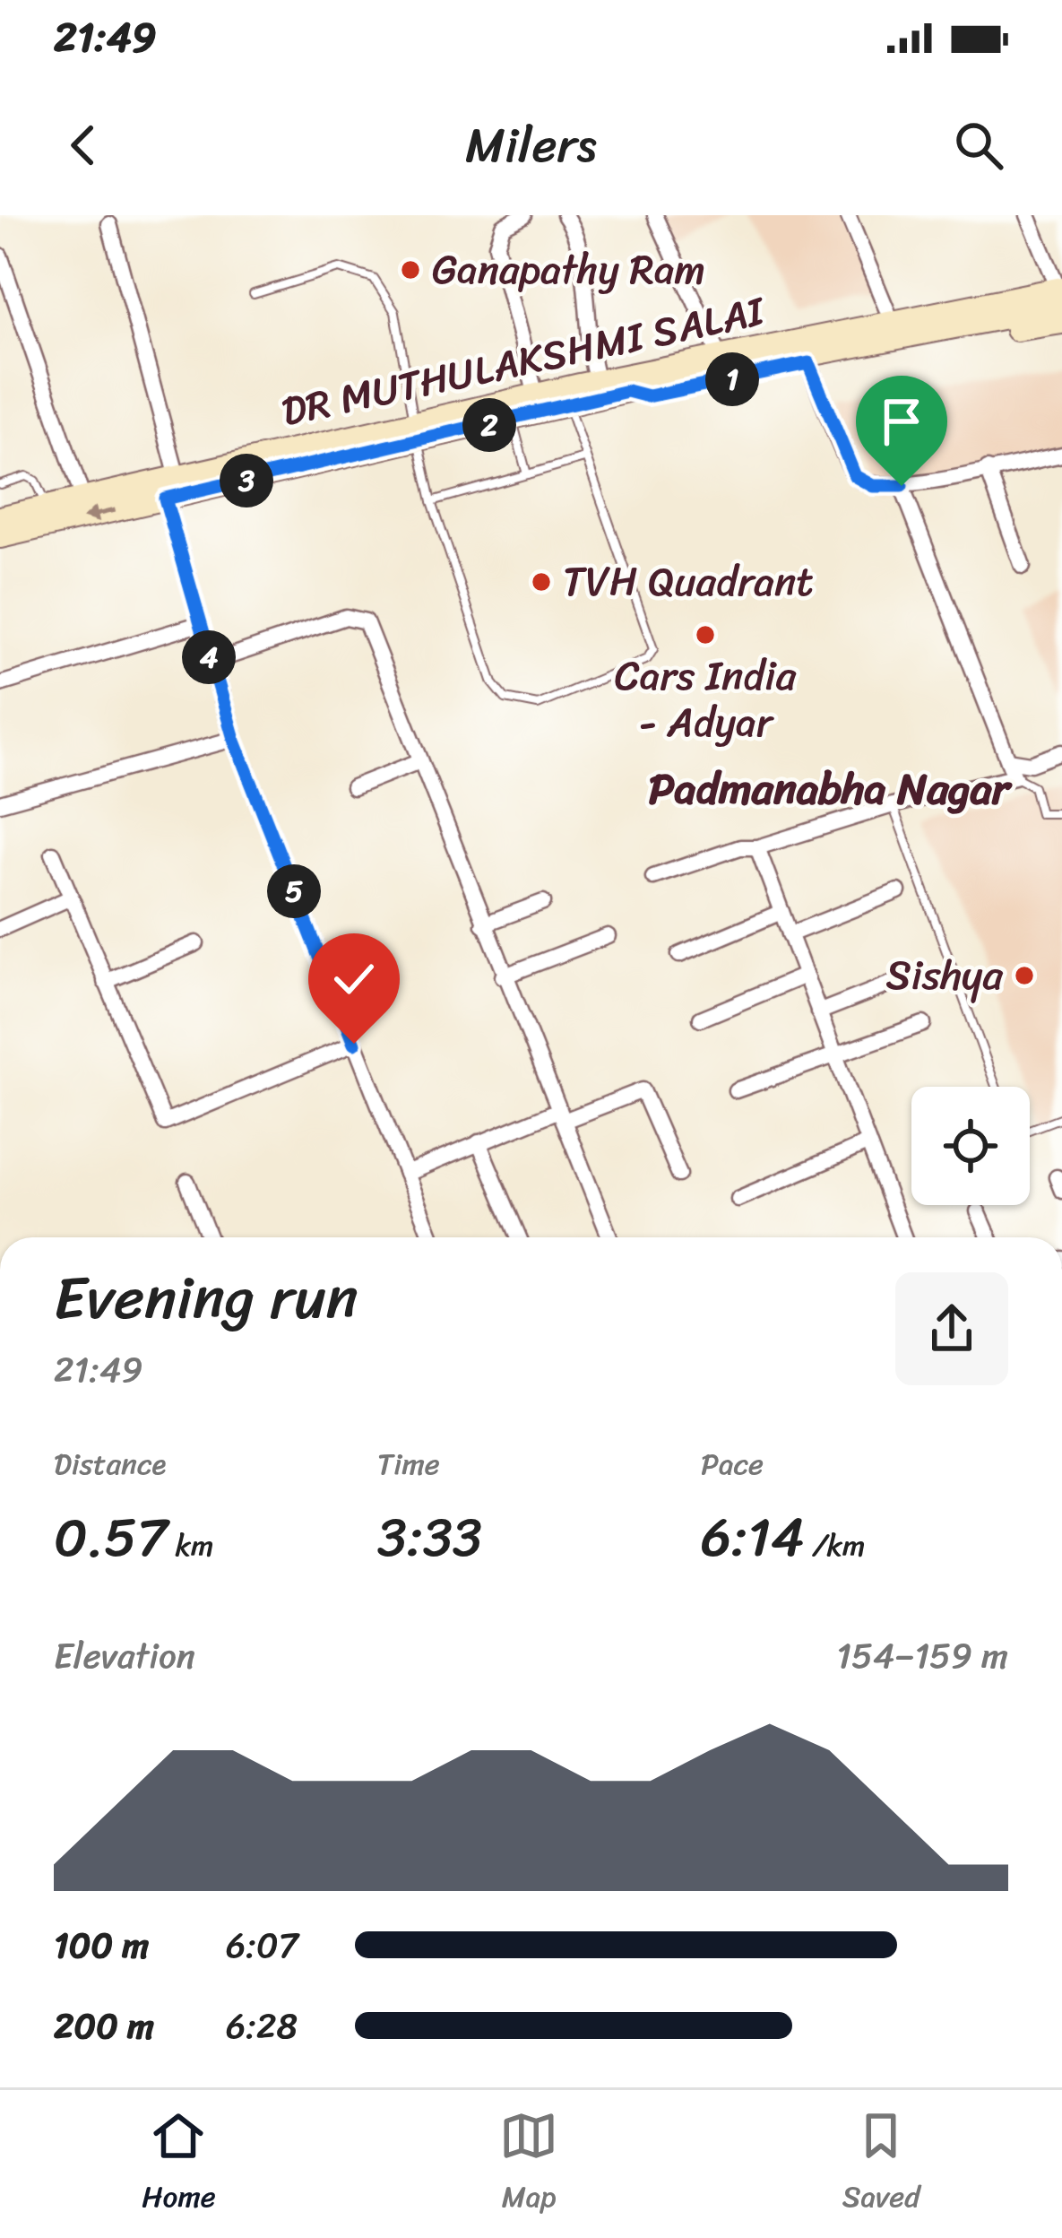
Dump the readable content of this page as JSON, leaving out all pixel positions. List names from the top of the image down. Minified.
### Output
{"streets":{"main road":["DR MUTHULAKSHMI SALAI"]},"districts":["Padmanabha Nagar"],"places":["Ganapathy Ram","TVH Quadrant","Cars India - Adyar","Sishya"],"page":{"status":"21:49","header":"Milers","pins":["1","2","3","4","5"],"heading":["Evening run","21:49"],"stats":[["Distance","0.57 km"],["Time","3:33"],["Pace","6:14 /km"]],"chart":["Elevation","154–159 m"],"list":[{"name":"100 m","note":"6:07"},{"name":"200 m","note":"6:28"}],"tabs":["Home","Map","Saved"]}}
